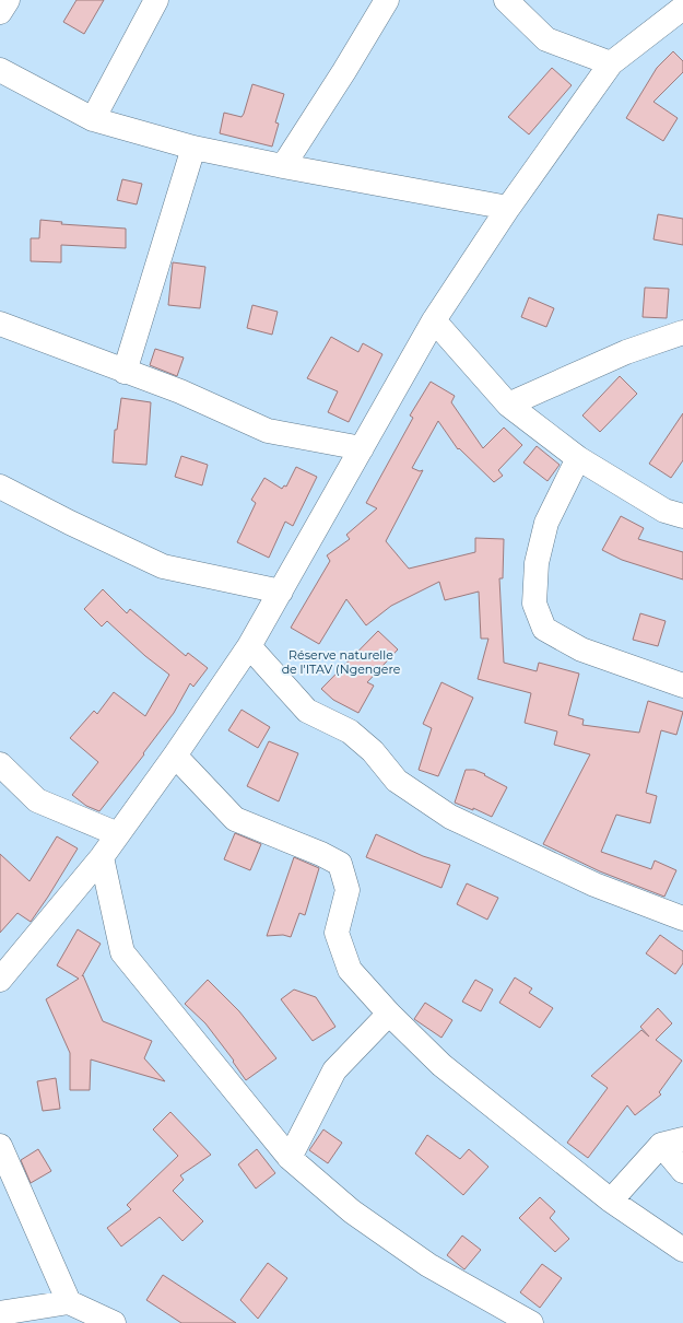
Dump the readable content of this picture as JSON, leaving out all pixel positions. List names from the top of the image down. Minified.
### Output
{"parks":["Réserve naturelle de l'ITAV (Ngengere"]}
